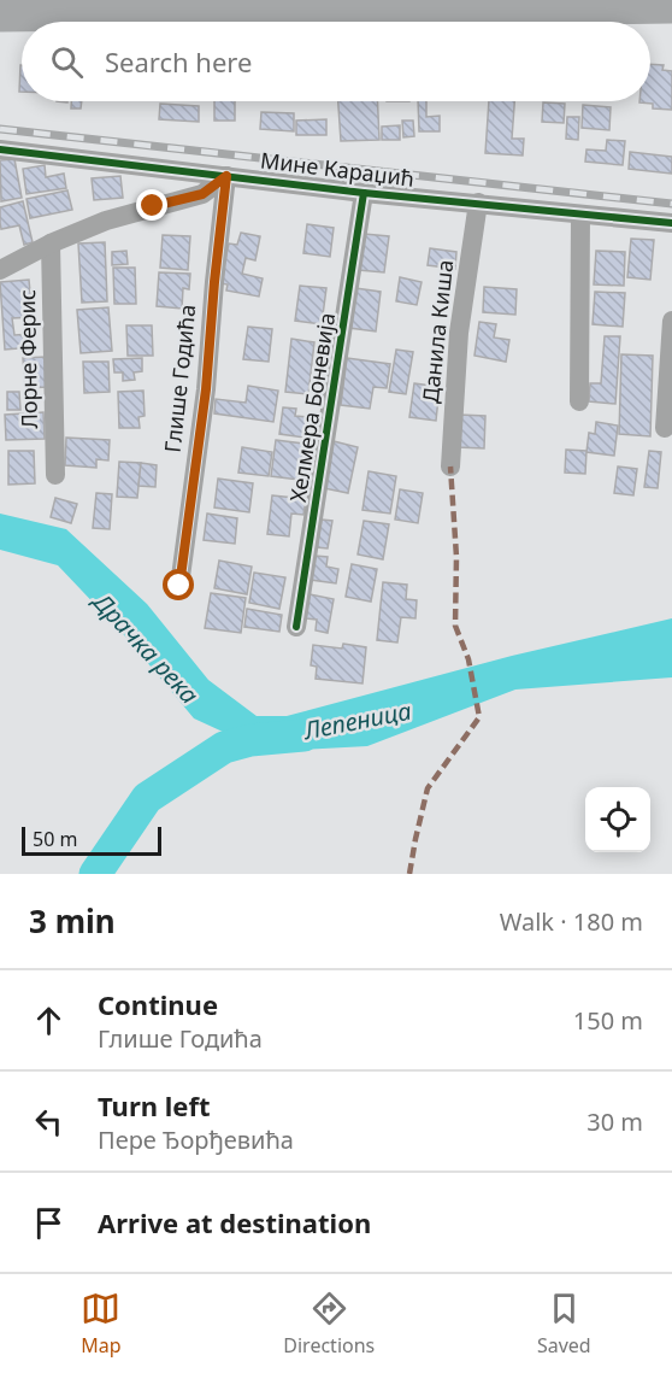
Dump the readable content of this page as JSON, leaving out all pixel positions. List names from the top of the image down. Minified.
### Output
{"streets":{"street":["Мине Караџић","Данила Киша","Лорне Ферис","Глише Годића","Хелмера Боневија"]},"crossings":[["Мине Караџић","Данила Киша"],["Мине Караџић","Глише Годића"],["Мине Караџић","Хелмера Боневија"]],"water":["Драчка река","Лепеница"],"scale_bar":"50 m","page":{"search":"Search here","scale":"50 m","heading":["3 min","Walk · 180 m"],"list":[["Continue","Глише Годића","150 m"],["Turn left","Пере Ђорђевића","30 m"],"Arrive at destination"],"nav":["Map","Directions","Saved"]}}
